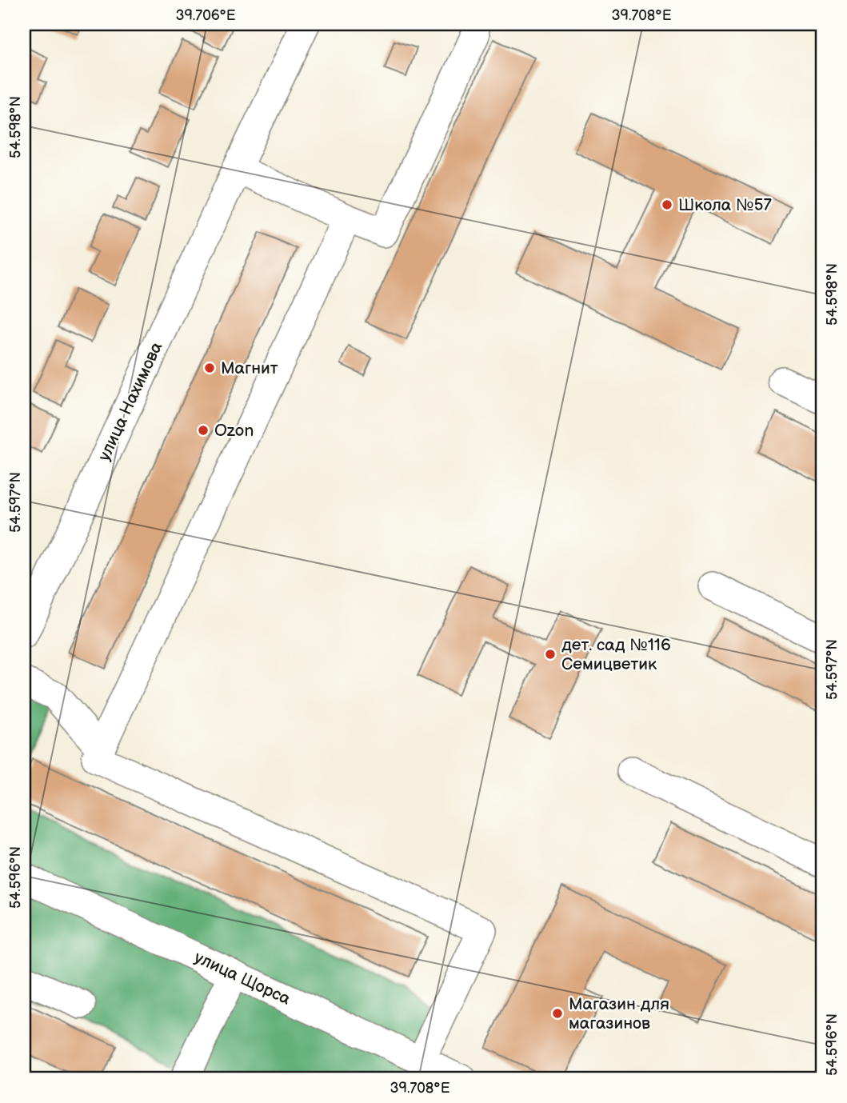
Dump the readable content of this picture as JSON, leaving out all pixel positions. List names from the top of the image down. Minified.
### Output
{"streets":{"street":["улица Нахимова","улица Щорса"]},"places":["Школа №57","Магнит","Ozon","дет. сад №116 Семицветик","Магазин для магазинов"],"coordinates":["39.706°E","39.708°E","54.598°N","54.597°N","54.596°N"]}
